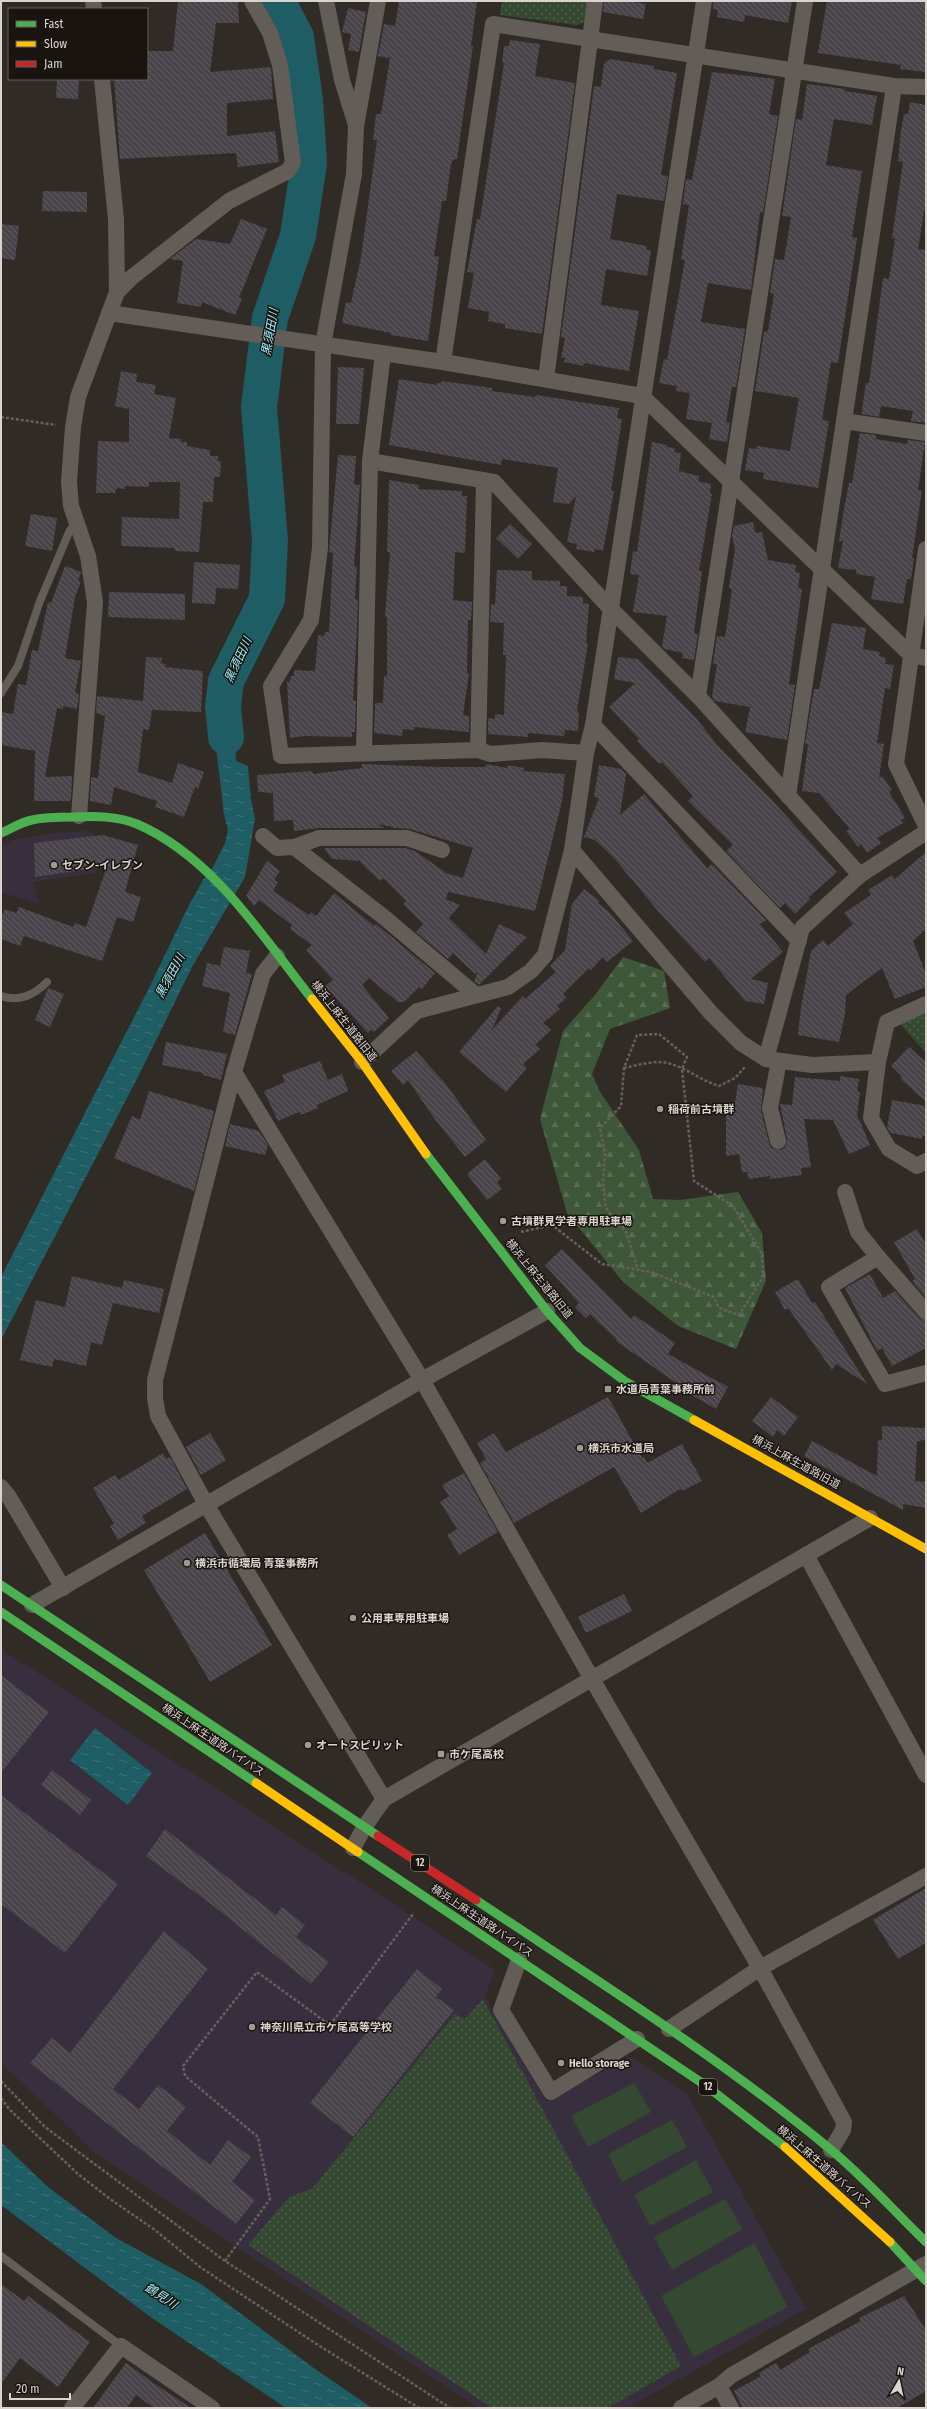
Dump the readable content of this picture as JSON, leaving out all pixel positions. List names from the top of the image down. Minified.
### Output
{"streets":{"main road":["横浜上麻生道路旧道","横浜上麻生道路バイパス","12"]},"water":["黒須田川","鶴見川"],"places":{"other":["セブン-イレブン","稲荷前古墳群","古墳群見学者専用駐車場","横浜市水道局","横浜市循環局 青葉事務所","公用車専用駐車場","オートスピリット","神奈川県立市ケ尾高等学校","Hello storage"],"transit":["水道局青葉事務所前","市ケ尾高校"]},"legend":["Fast","Slow","Jam"],"scale_bar":"20 m","north":"top"}
